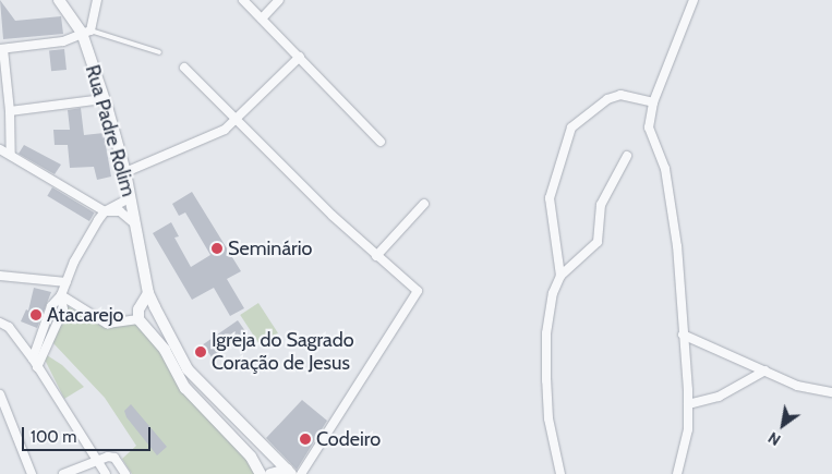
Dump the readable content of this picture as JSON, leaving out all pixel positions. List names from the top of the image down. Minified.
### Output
{"streets":{"street":["Rua Padre Rolim"]},"places":["Seminário","Atacarejo","Igreja do Sagrado Coração de Jesus","Codeiro"],"scale_bar":"100 m","north":"bottom left"}
